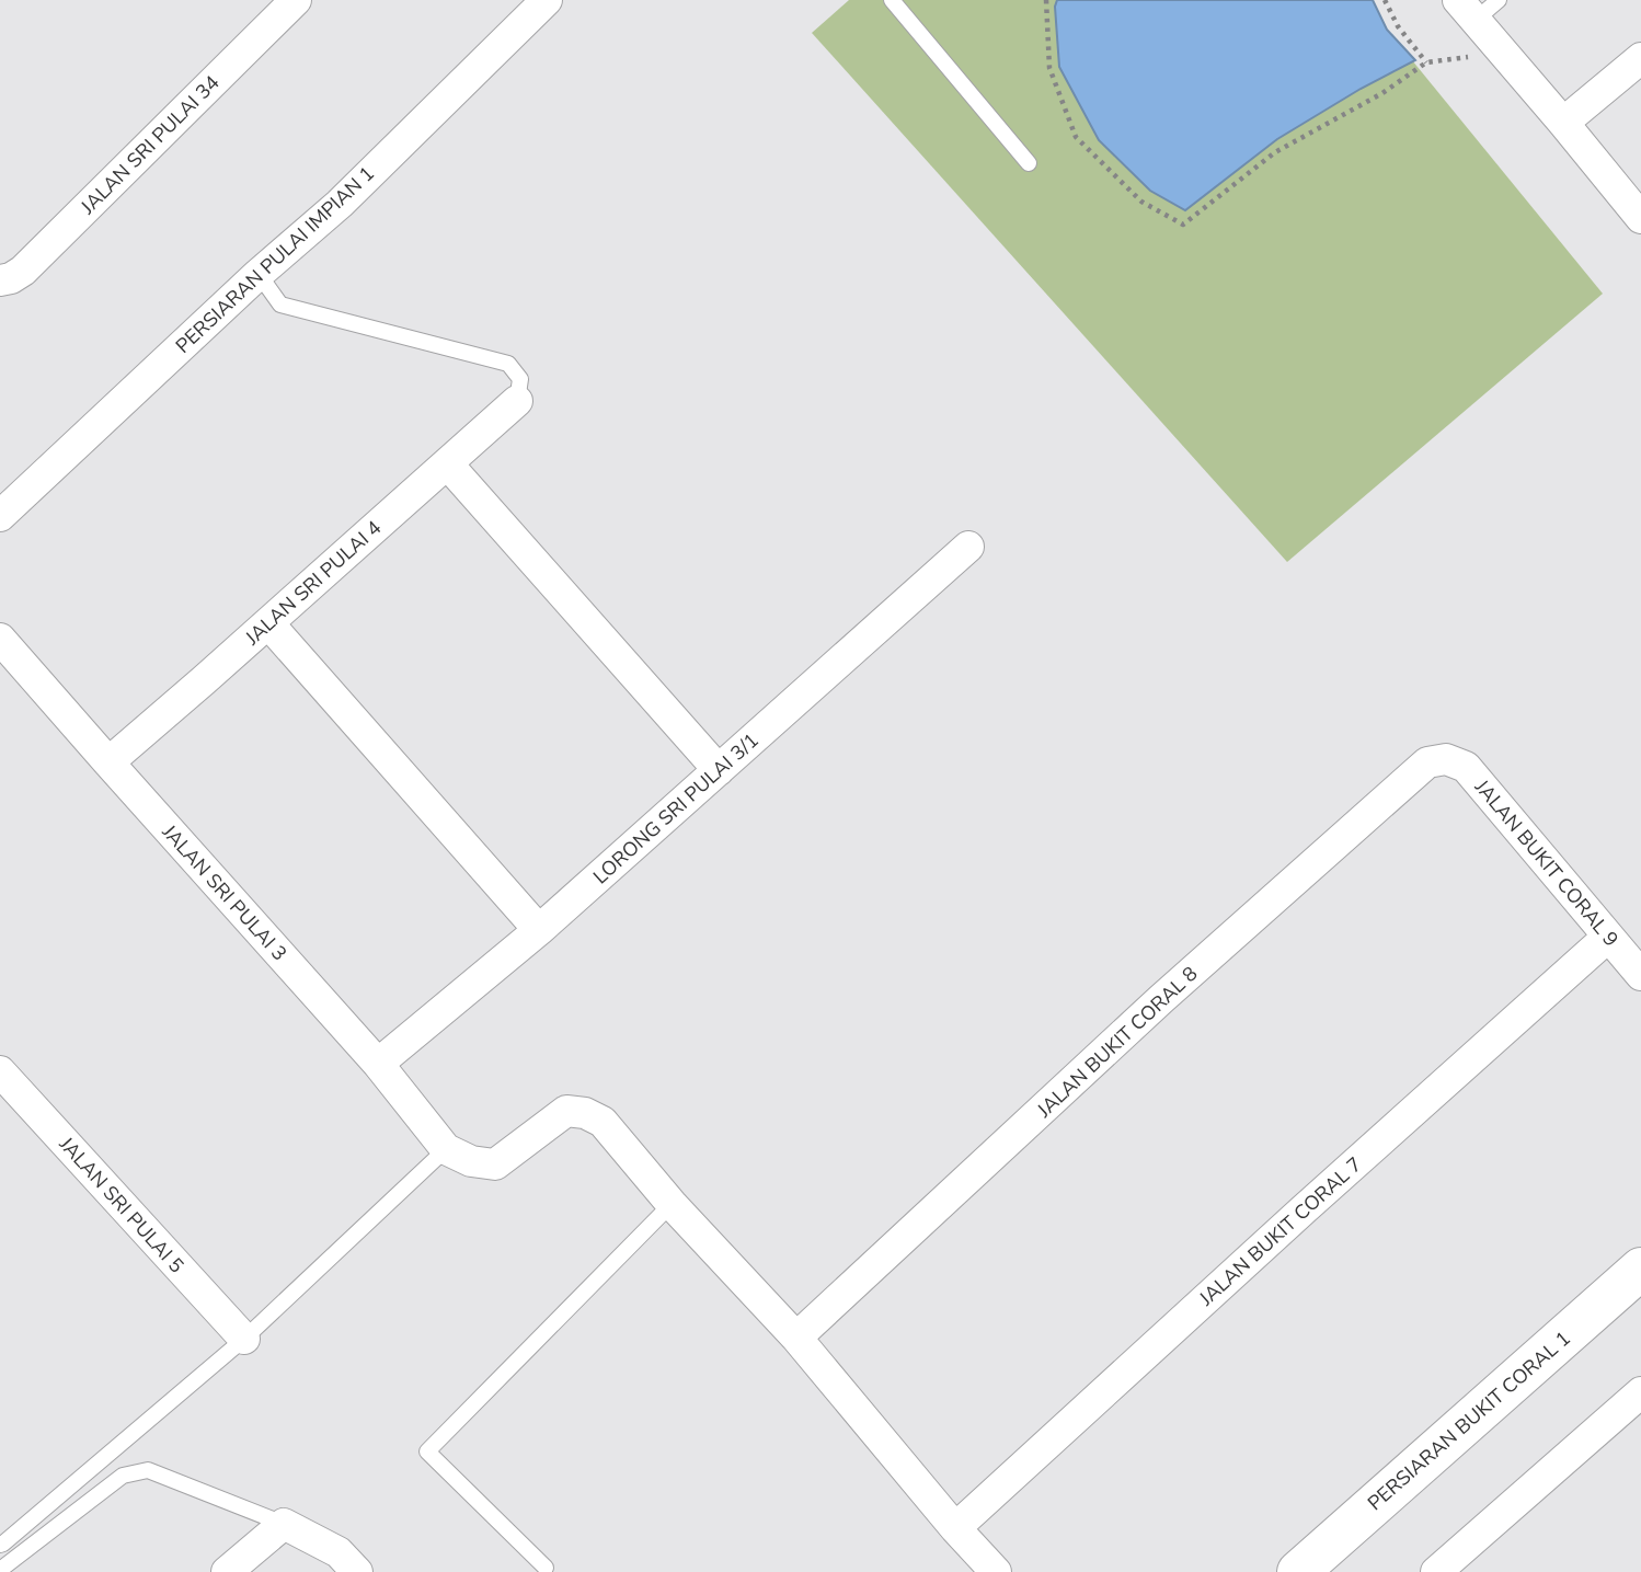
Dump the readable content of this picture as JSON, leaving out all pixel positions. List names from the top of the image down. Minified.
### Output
{"streets":{"street":["JALAN SRI PULAI 34","PERSIARAN PULAI IMPIAN 1","JALAN SRI PULAI 4","LORONG SRI PULAI 3/1","JALAN BUKIT CORAL 9","JALAN SRI PULAI 3","JALAN BUKIT CORAL 8","JALAN SRI PULAI 5","JALAN BUKIT CORAL 7","PERSIARAN BUKIT CORAL 1"]},"crossings":[["JALAN SRI PULAI 4","JALAN SRI PULAI 3"],["LORONG SRI PULAI 3/1","JALAN SRI PULAI 3"],["JALAN BUKIT CORAL 9","JALAN BUKIT CORAL 8"],["JALAN BUKIT CORAL 9","JALAN BUKIT CORAL 7"]]}
